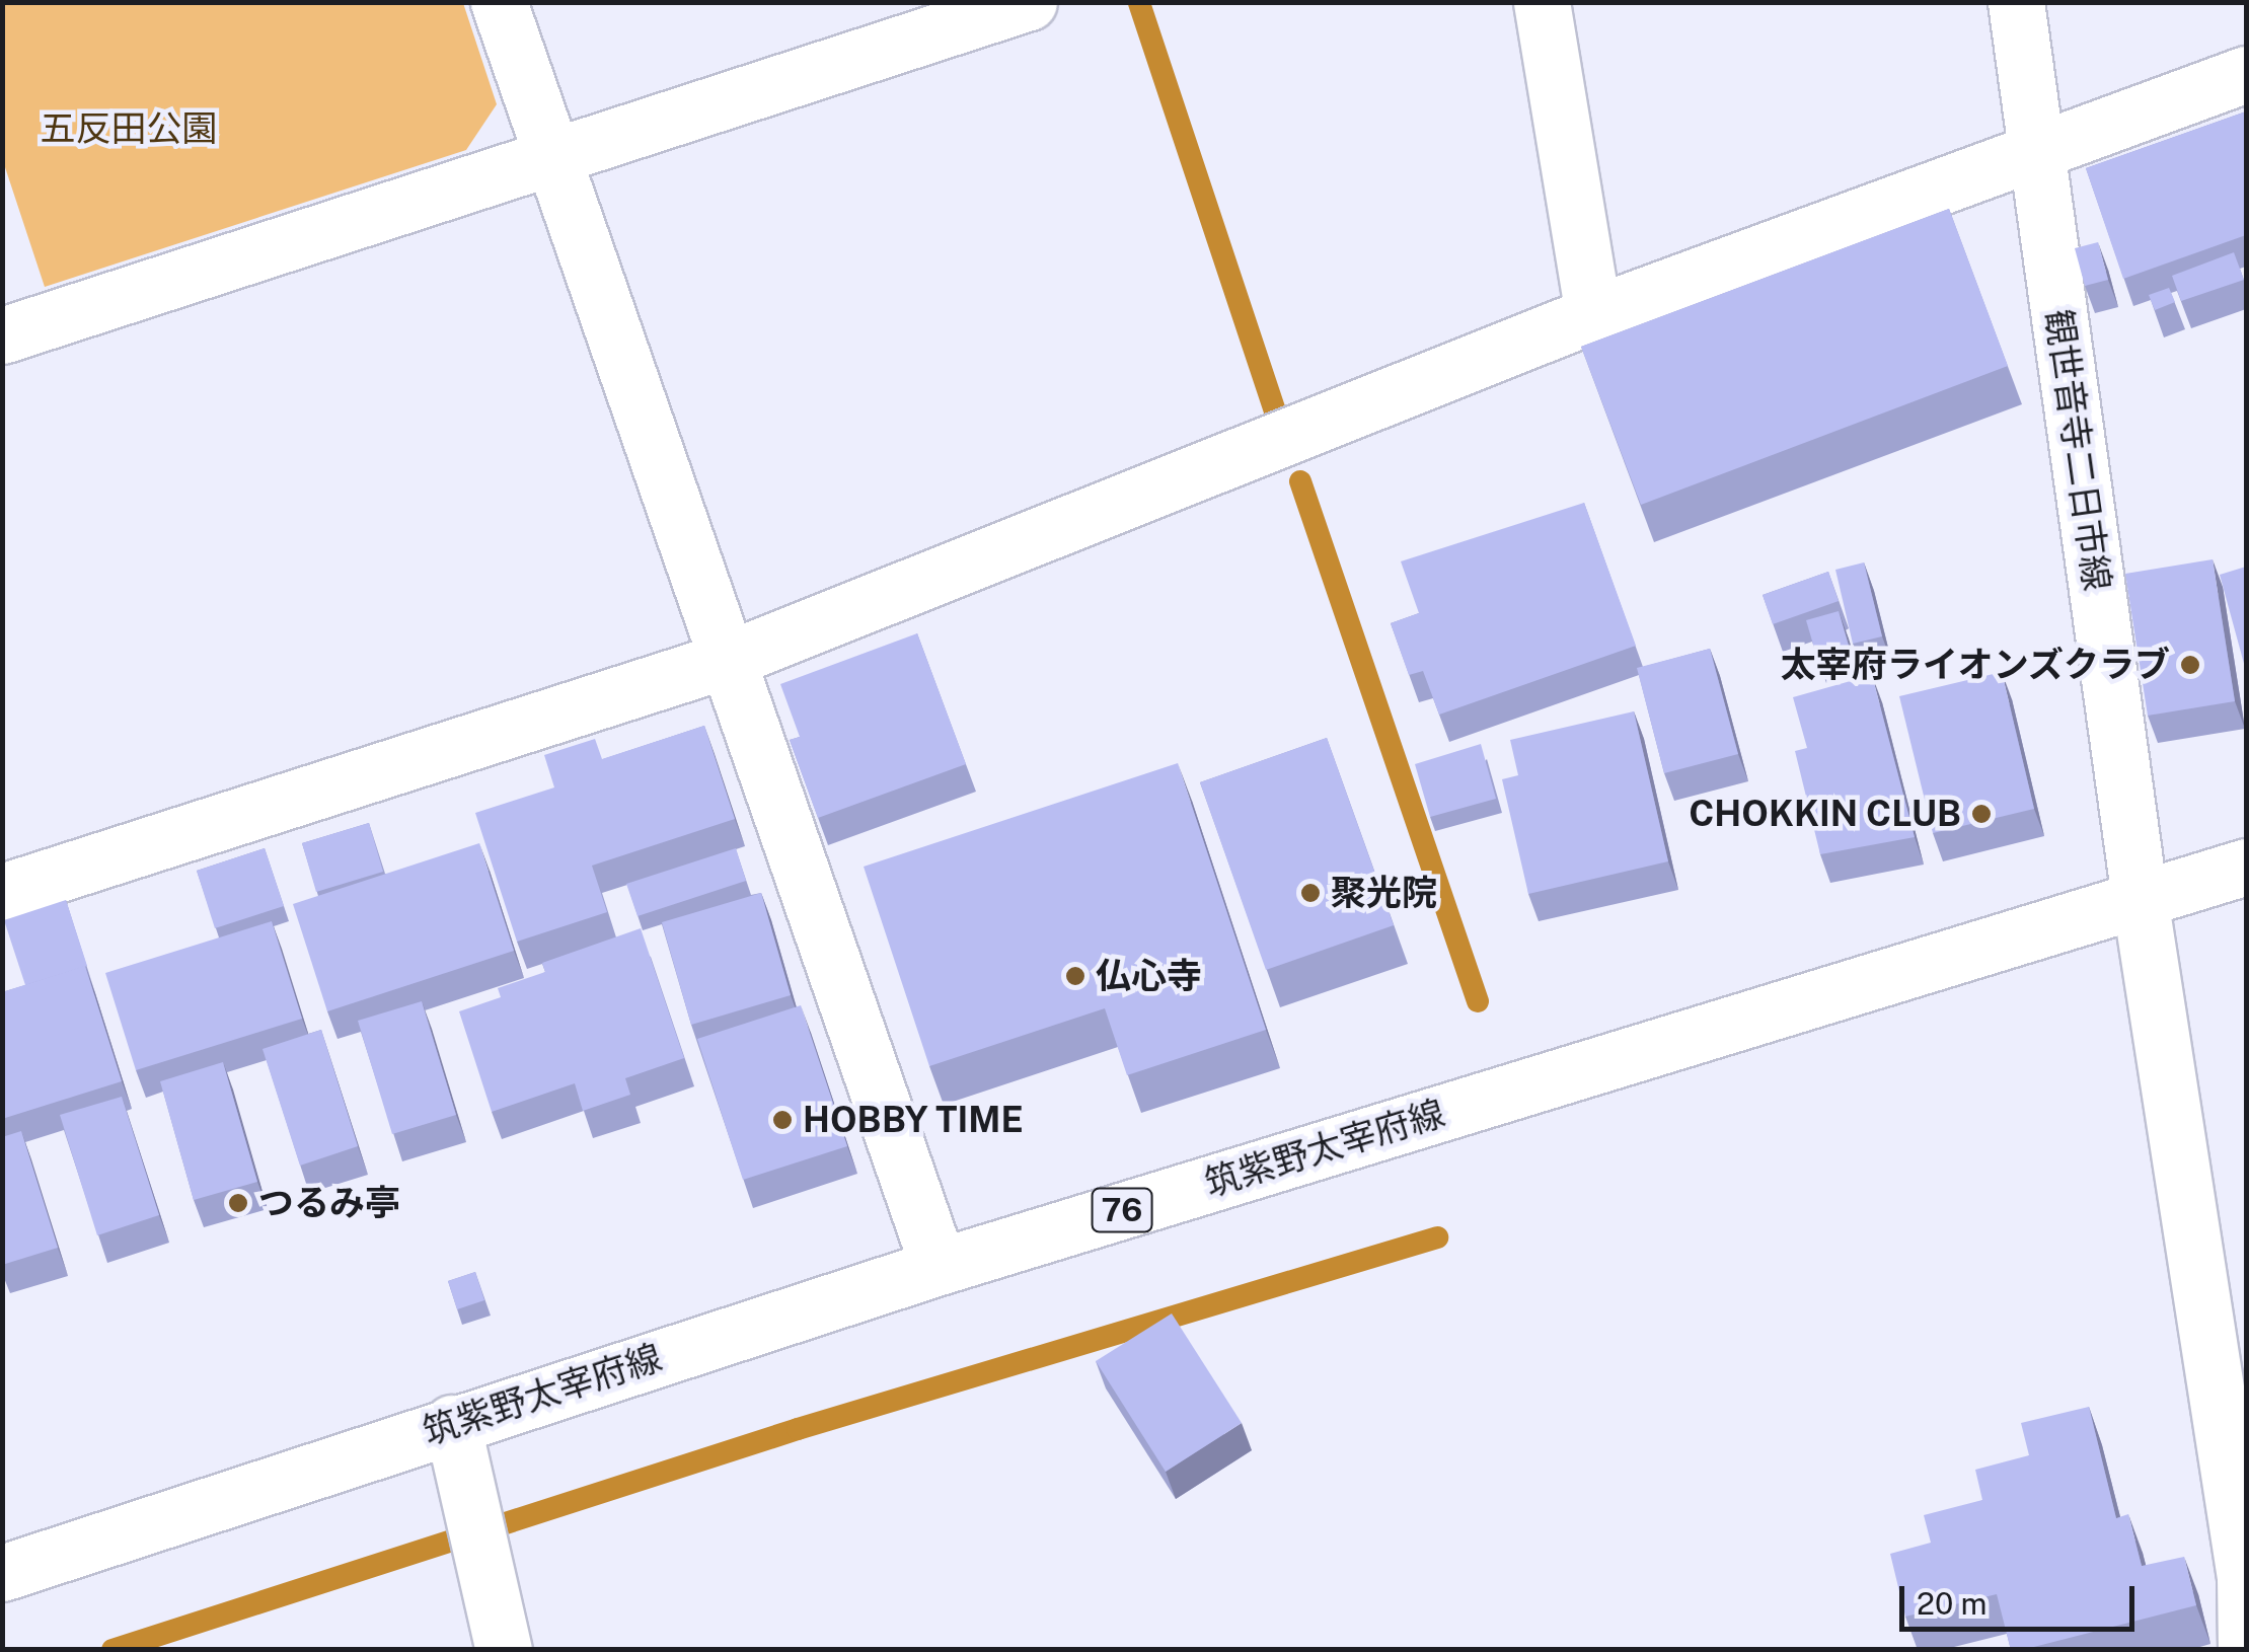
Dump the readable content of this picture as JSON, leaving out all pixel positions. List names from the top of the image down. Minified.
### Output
{"streets":{"street":["観世音寺二日市線","筑紫野太宰府線","76"]},"crossings":[["観世音寺二日市線","筑紫野太宰府線"]],"parks":["五反田公園"],"places":["太宰府ライオンズクラブ","CHOKKIN CLUB","聚光院","仏心寺","HOBBY TIME","つるみ亭"],"scale_bar":"20 m"}
